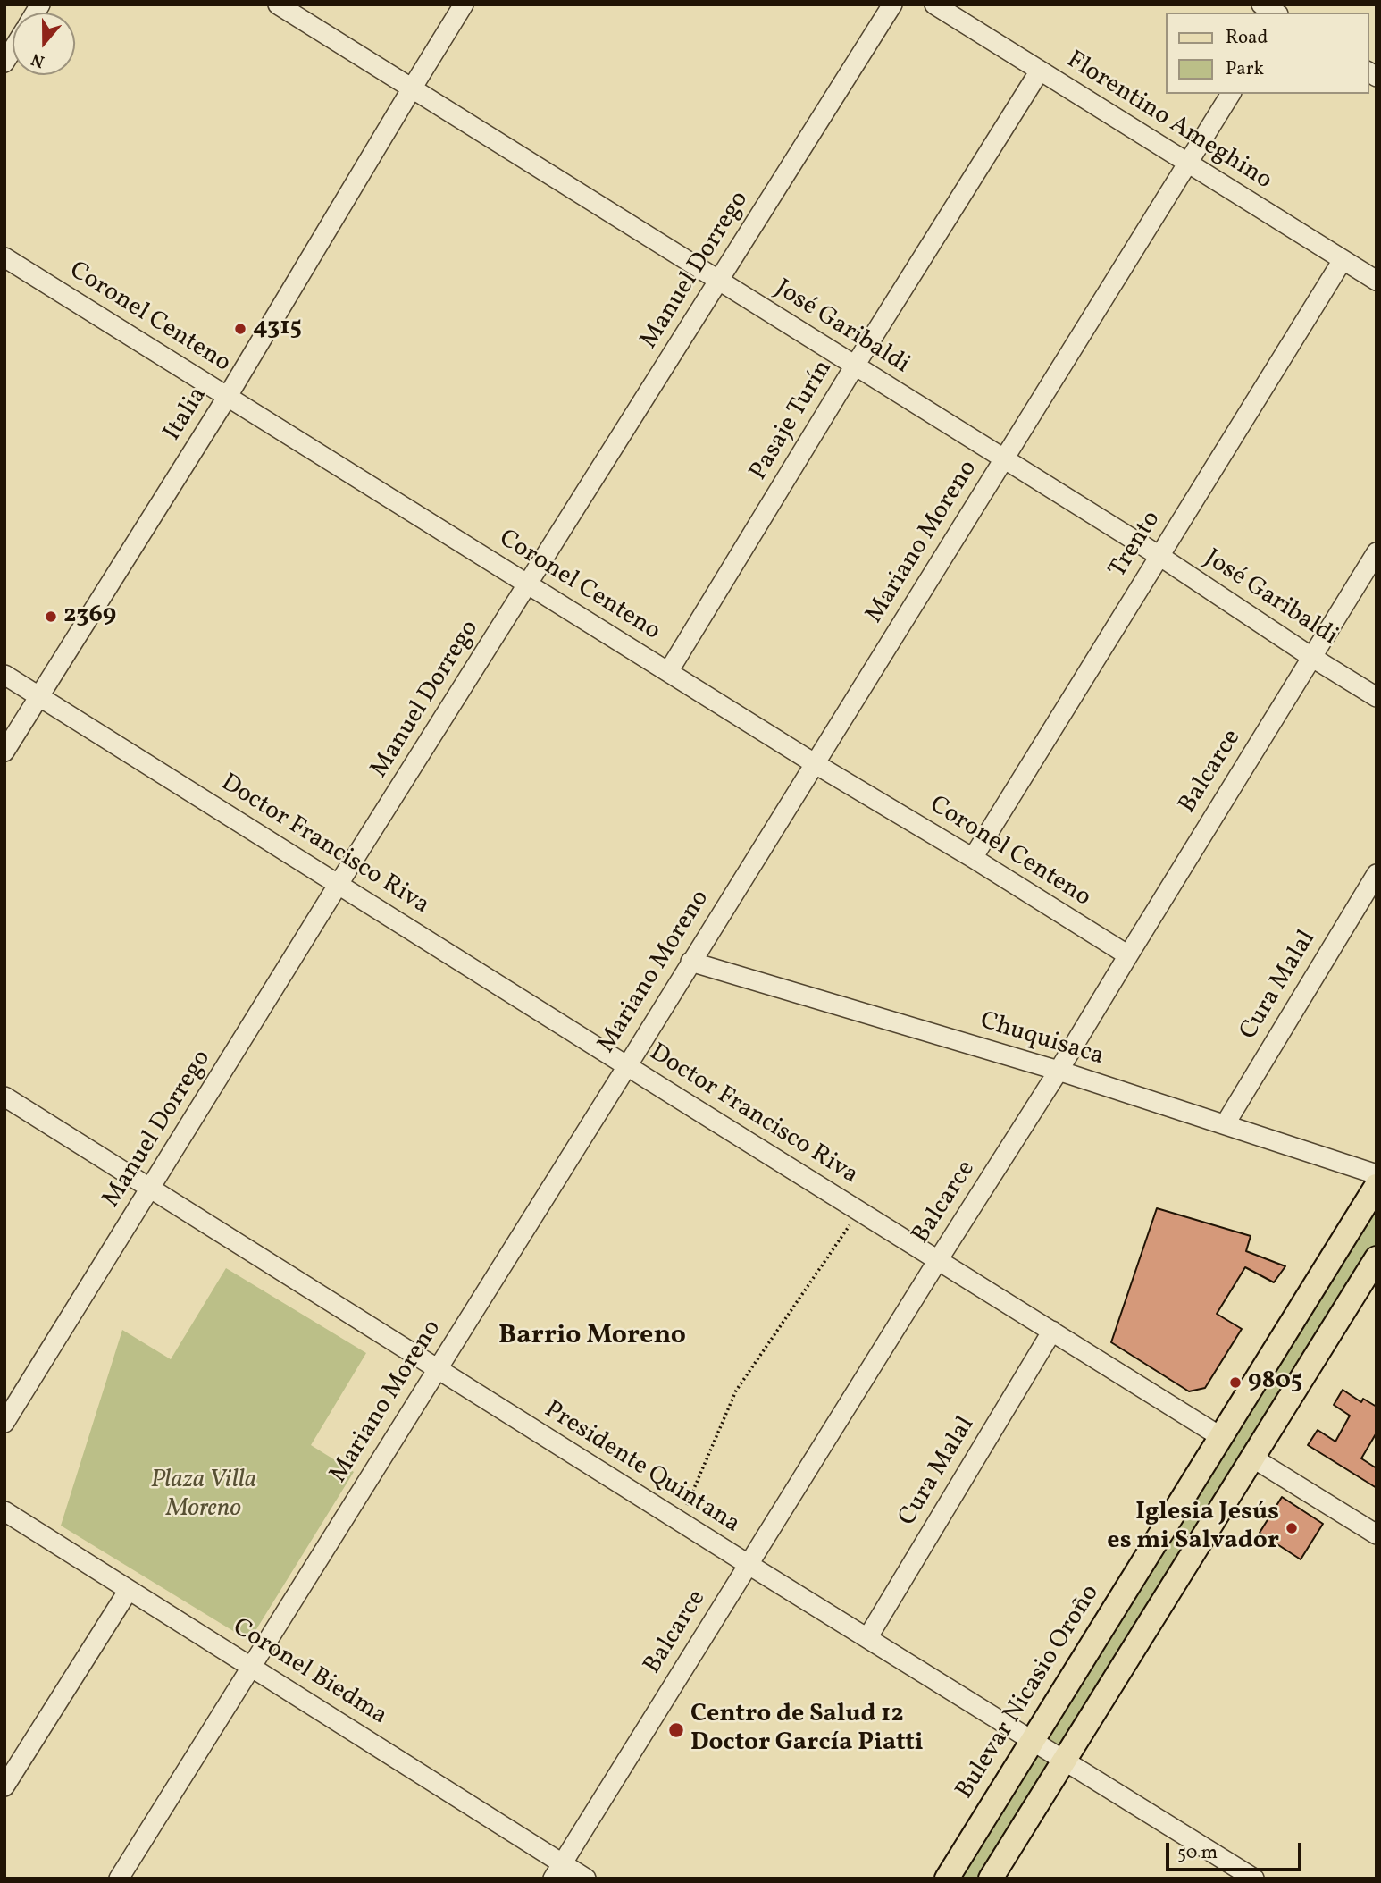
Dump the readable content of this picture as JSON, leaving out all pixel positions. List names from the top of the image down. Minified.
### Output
{"streets":{"main road":["Bulevar Nicasio Oroño"],"street":["Florentino Ameghino","Manuel Dorrego","Coronel Centeno","José Garibaldi","Italia","Pasaje Turín","Mariano Moreno","Trento","Balcarce","Doctor Francisco Riva","Cura Malal","Chuquisaca","Presidente Quintana","Coronel Biedma"]},"crossings":[["Florentino Ameghino","Pasaje Turín"],["Florentino Ameghino","Mariano Moreno"],["Florentino Ameghino","Trento"],["Manuel Dorrego","Coronel Centeno"],["Manuel Dorrego","José Garibaldi"],["Manuel Dorrego","Doctor Francisco Riva"],["Manuel Dorrego","Presidente Quintana"],["Coronel Centeno","Italia"],["Coronel Centeno","Pasaje Turín"],["Coronel Centeno","Mariano Moreno"],["Coronel Centeno","Trento"],["Coronel Centeno","Balcarce"],["José Garibaldi","Italia"],["José Garibaldi","Pasaje Turín"],["José Garibaldi","Mariano Moreno"],["José Garibaldi","Trento"],["José Garibaldi","Balcarce"],["Italia","Doctor Francisco Riva"],["Mariano Moreno","Doctor Francisco Riva"],["Mariano Moreno","Chuquisaca"],["Mariano Moreno","Presidente Quintana"],["Mariano Moreno","Coronel Biedma"],["Balcarce","Doctor Francisco Riva"],["Balcarce","Chuquisaca"],["Balcarce","Presidente Quintana"],["Balcarce","Coronel Biedma"],["Doctor Francisco Riva","Cura Malal"],["Doctor Francisco Riva","Bulevar Nicasio Oroño"],["Cura Malal","Chuquisaca"],["Cura Malal","Presidente Quintana"],["Presidente Quintana","Bulevar Nicasio Oroño"]],"districts":["Barrio Moreno"],"parks":["Plaza Villa Moreno"],"places":["4315","2369","9805","Iglesia Jesús es mi Salvador","Centro de Salud 12 Doctor García Piatti"],"legend":["Road","Park"],"scale_bar":"50 m","north":"bottom"}
